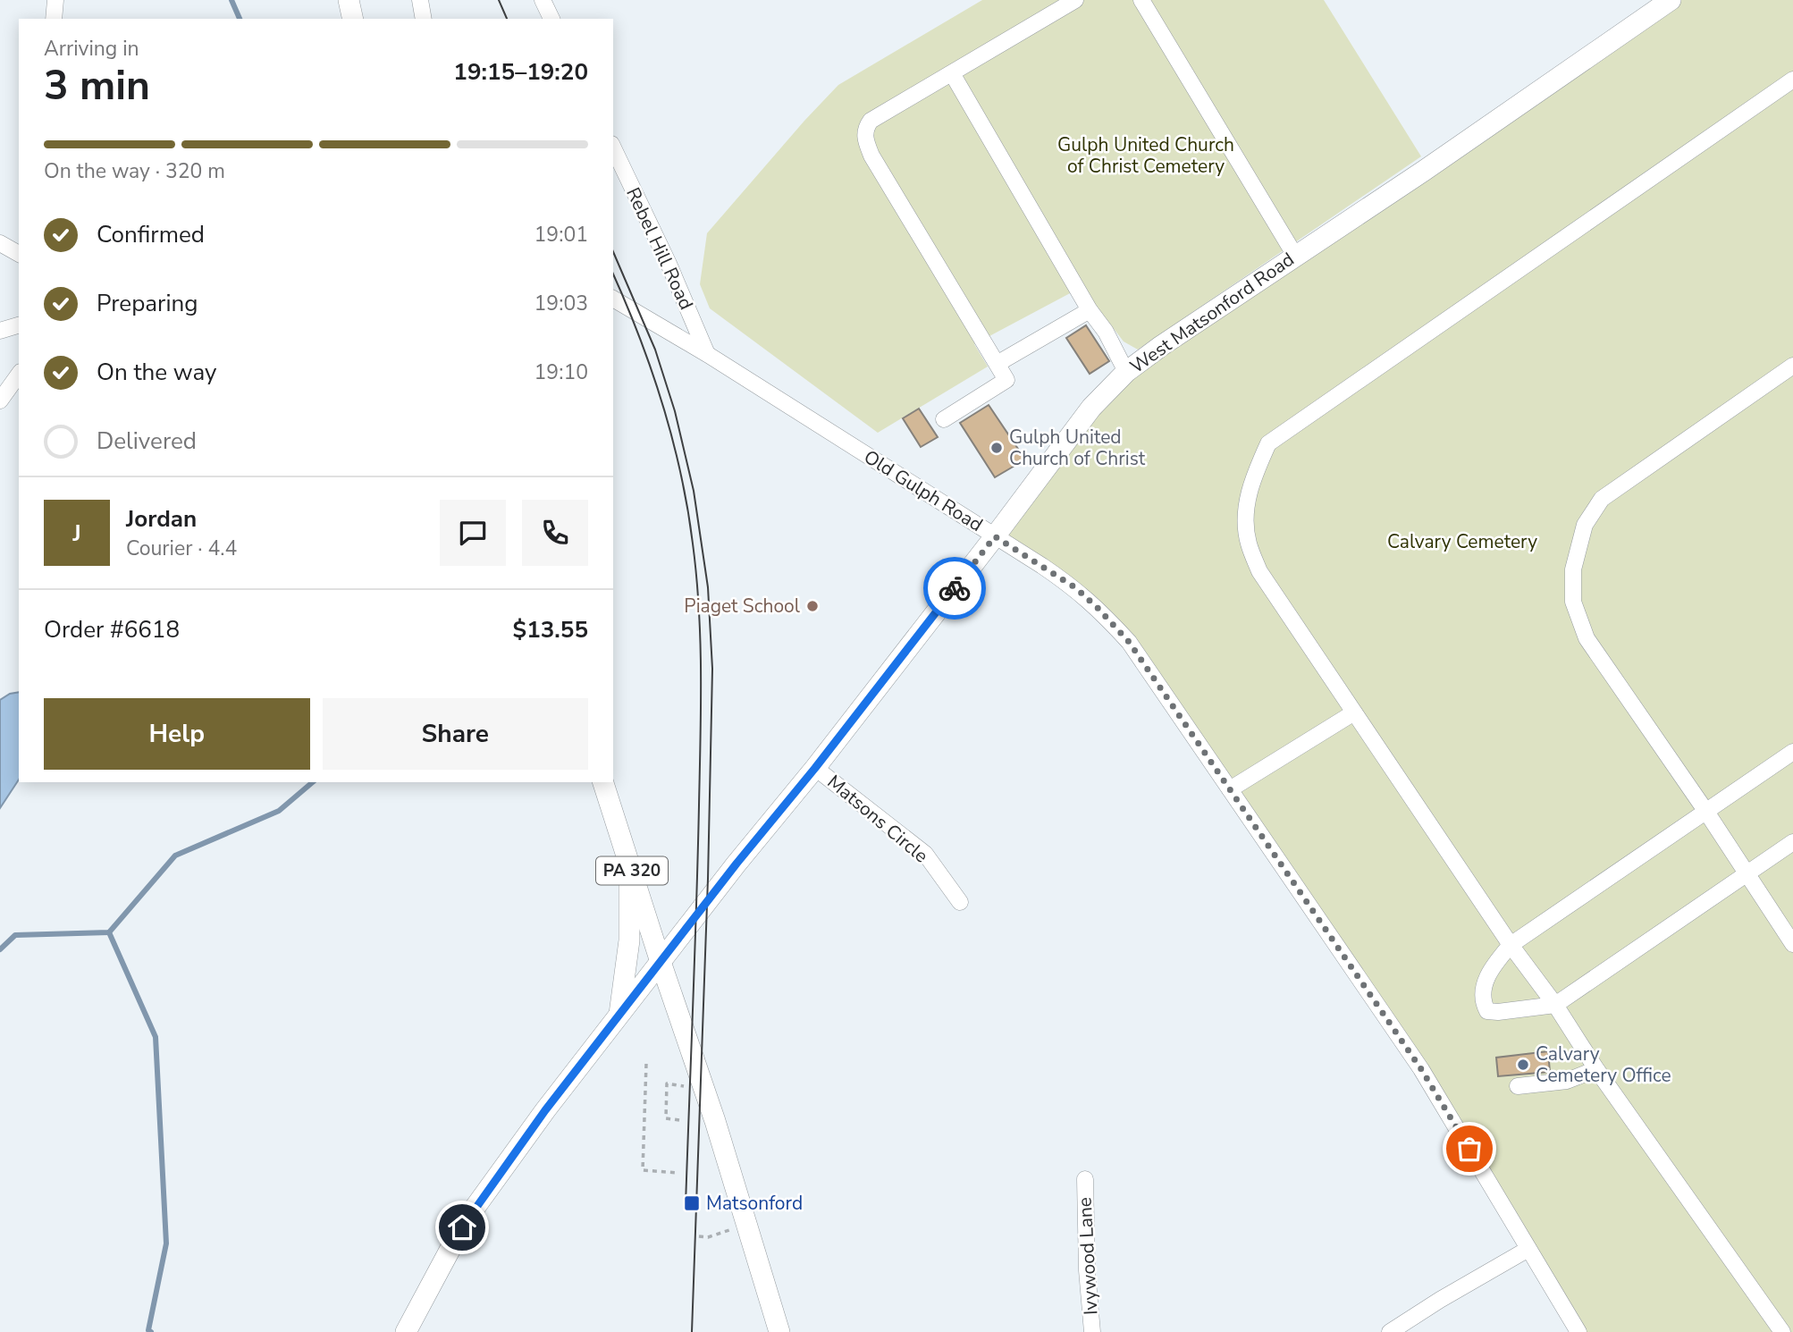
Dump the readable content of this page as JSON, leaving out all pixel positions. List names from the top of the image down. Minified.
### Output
{"streets":{"main road":["West Matsonford Road","PA 320"],"street":["Rebel Hill Road","Old Gulph Road","Matsons Circle","Ivywood Lane"]},"crossings":[["Rebel Hill Road","Old Gulph Road"],["West Matsonford Road","Old Gulph Road"],["West Matsonford Road","Matsons Circle"],["West Matsonford Road","PA 320"]],"parks":["Gulph United Church of Christ Cemetery","Calvary Cemetery"],"places":{"other":["Gulph United Church of Christ","Piaget School","Calvary Cemetery Office"],"transit":["Matsonford"]},"page":{"heading":["3 min","Arriving in","19:15–19:20"],"panel":["Jordan","Courier · 4.4","Order #6618","$13.55"],"bar":"On the way · 320 m","list":[["Confirmed","19:01"],["Preparing","19:03"],["On the way","19:10"],"Delivered"],"round":"J","buttons":["Help","Share"]}}
